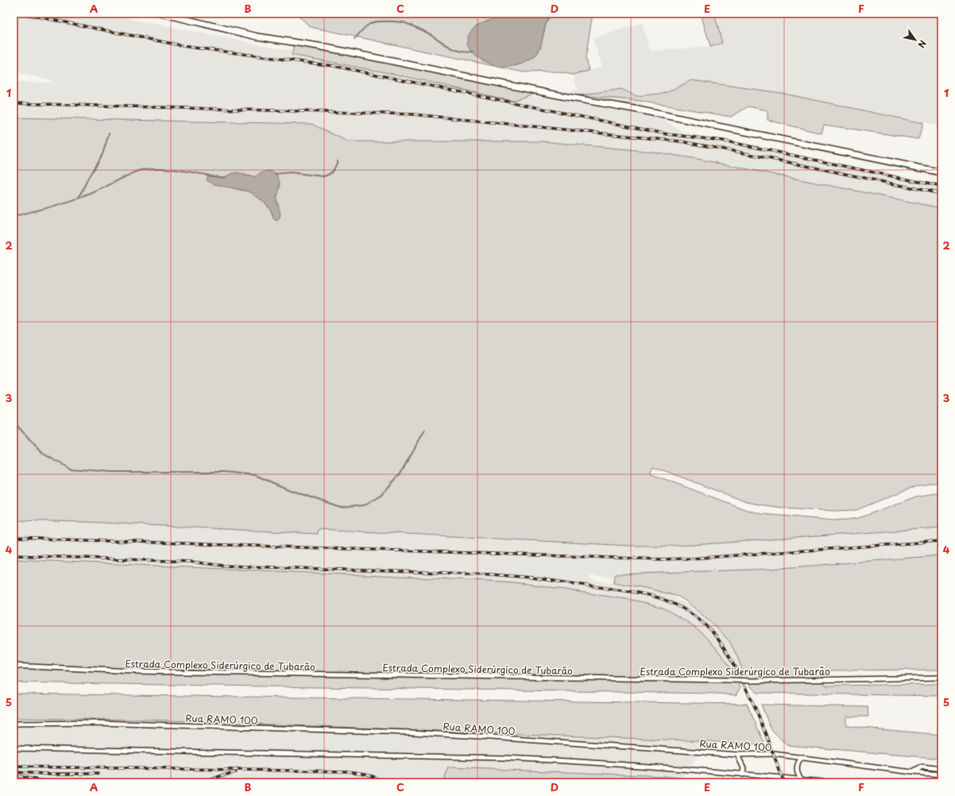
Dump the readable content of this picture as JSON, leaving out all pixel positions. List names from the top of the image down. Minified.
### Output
{"streets":{"street":["Estrada Complexo Siderúrgico de Tubarão","Rua RAMO 100"]},"north":"bottom right","grid":{"columns":["A","B","C","D","E","F"],"rows":["1","2","3","4","5"]}}
